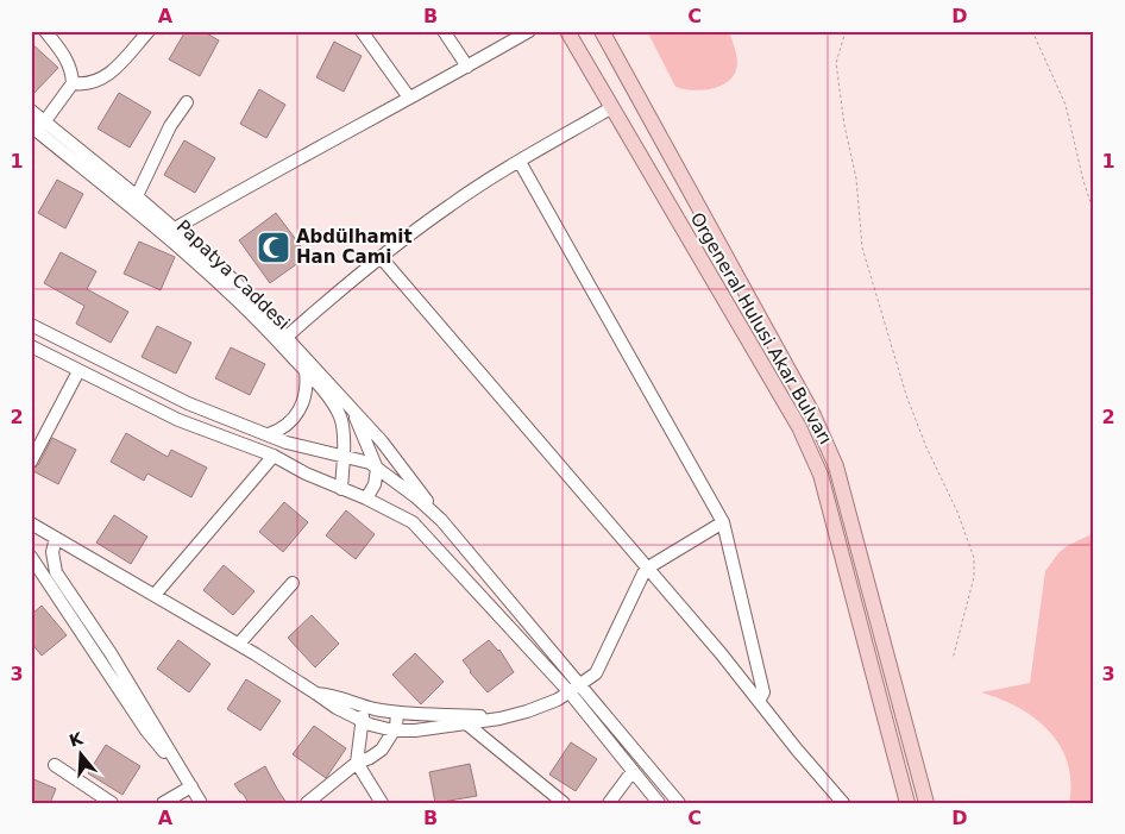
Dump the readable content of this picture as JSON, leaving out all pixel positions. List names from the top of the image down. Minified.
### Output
{"streets":{"main road":["Orgeneral Hulusi Akar Bulvarı"],"street":["Papatya Caddesi"]},"places":{"mosque":["Abdülhamit Han Cami"]},"north":"top","grid":{"columns":["A","B","C","D"],"rows":["1","2","3"]}}
